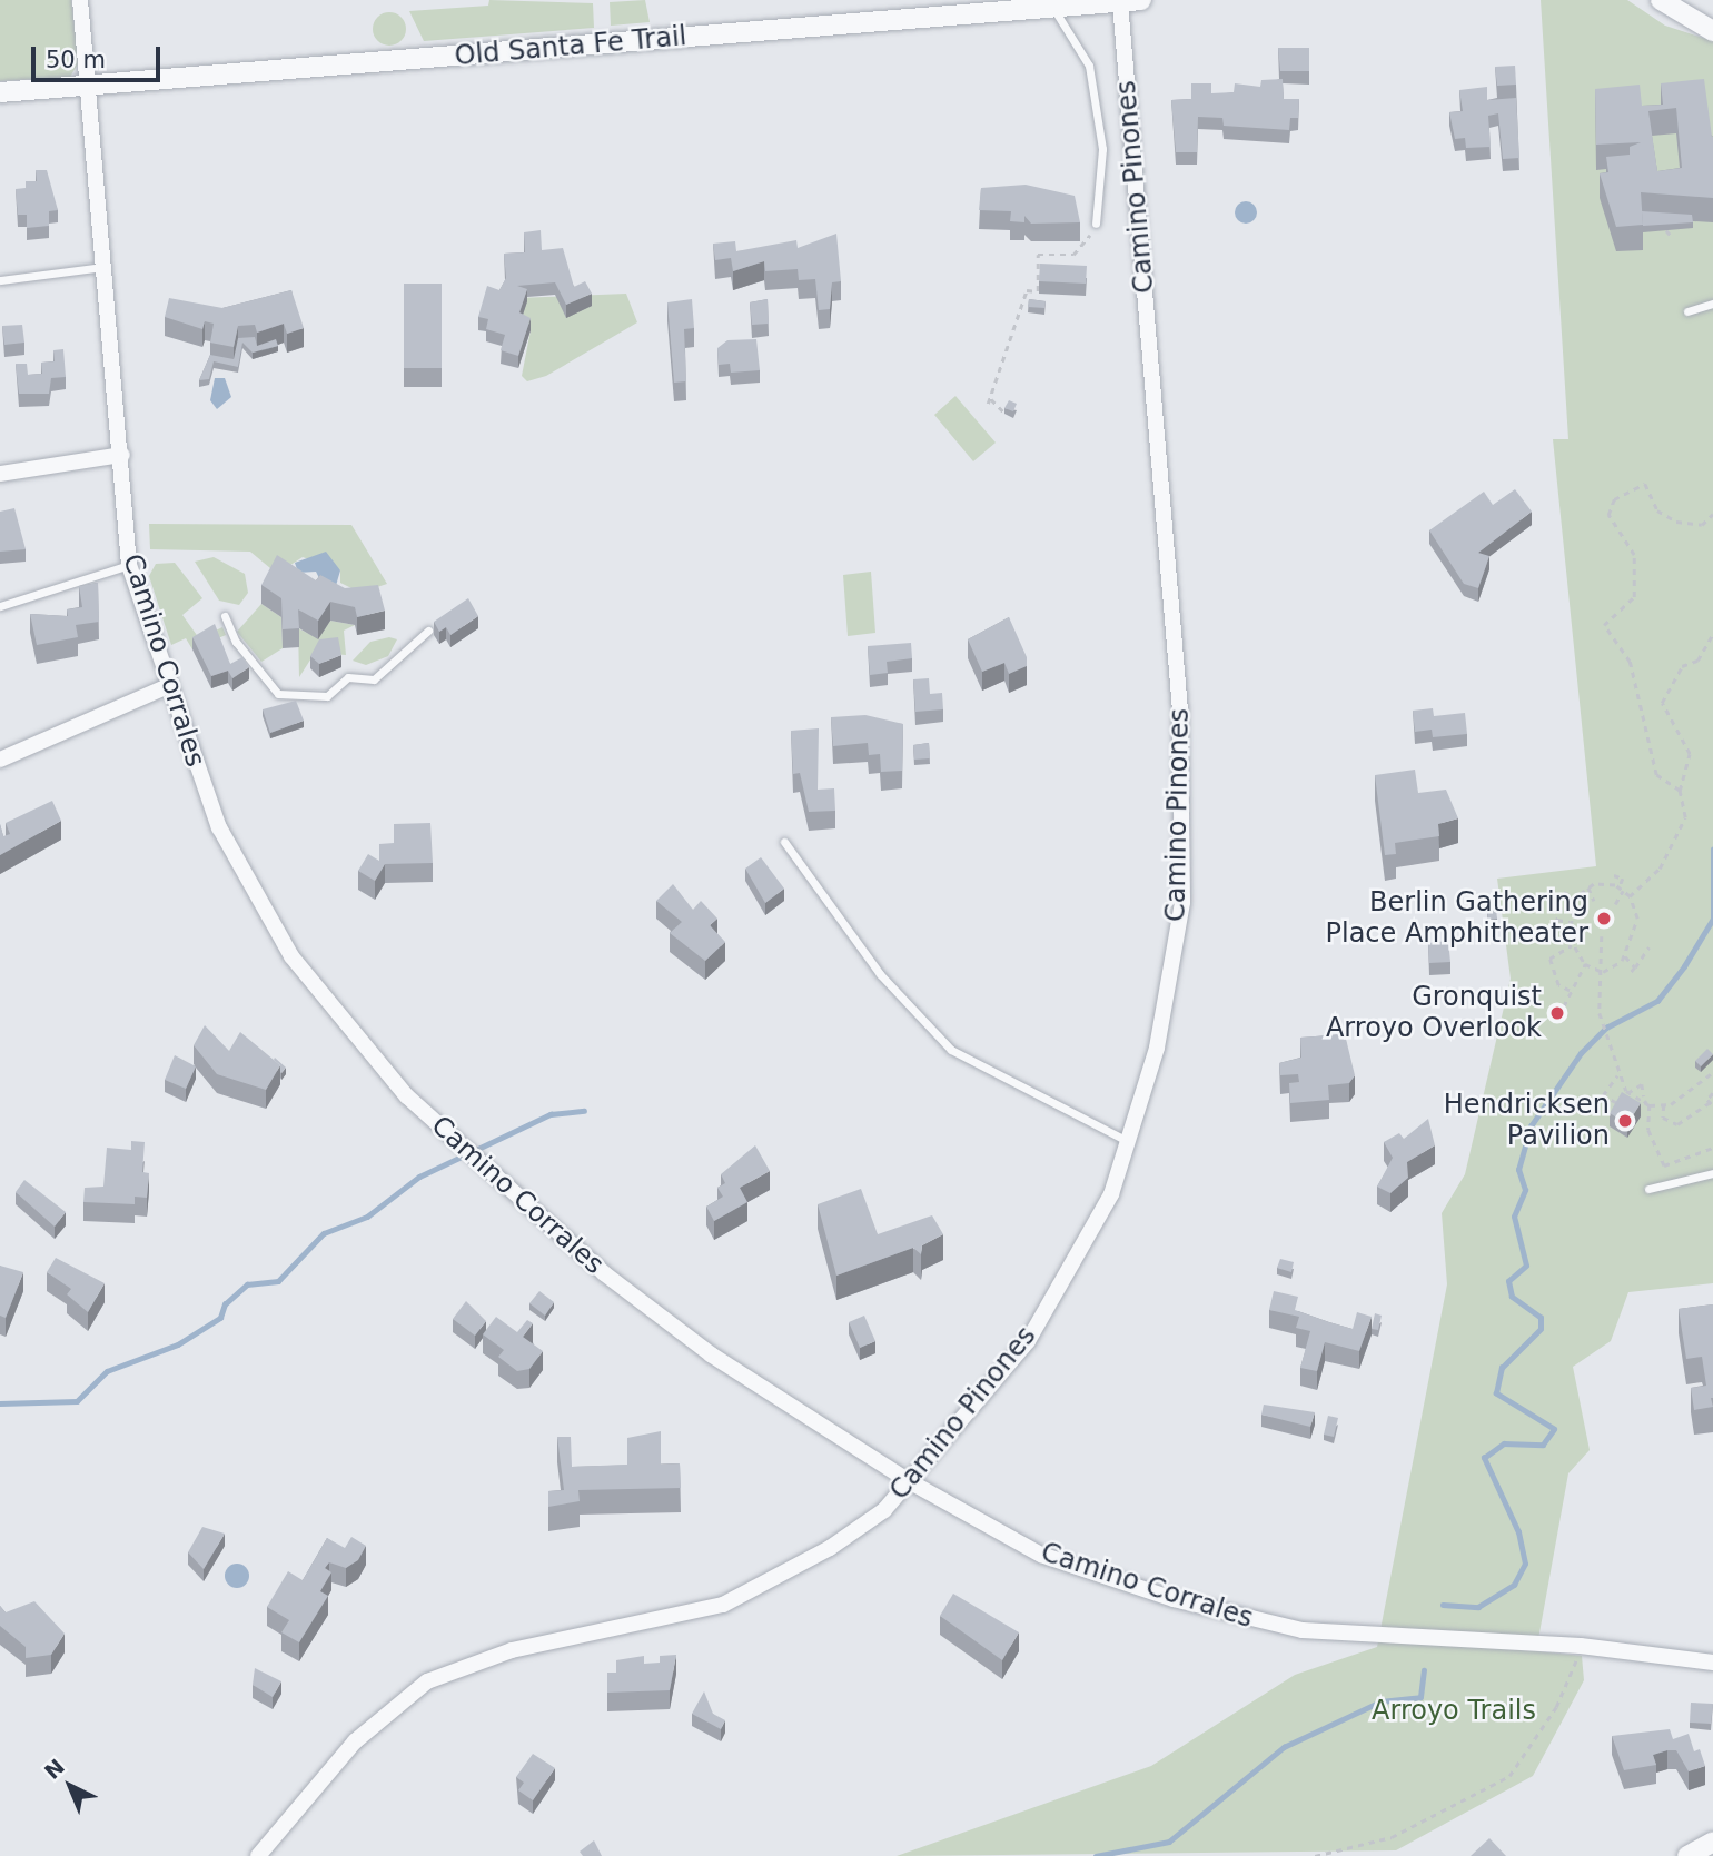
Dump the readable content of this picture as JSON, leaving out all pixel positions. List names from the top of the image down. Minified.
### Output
{"streets":{"street":["Old Santa Fe Trail","Camino Pinones","Camino Corrales"]},"crossings":[["Old Santa Fe Trail","Camino Pinones"],["Old Santa Fe Trail","Camino Corrales"],["Camino Pinones","Camino Corrales"]],"parks":["Arroyo Trails"],"places":["Berlin Gathering Place Amphitheater","Gronquist Arroyo Overlook","Hendricksen Pavilion"],"scale_bar":"50 m","north":"top left"}
